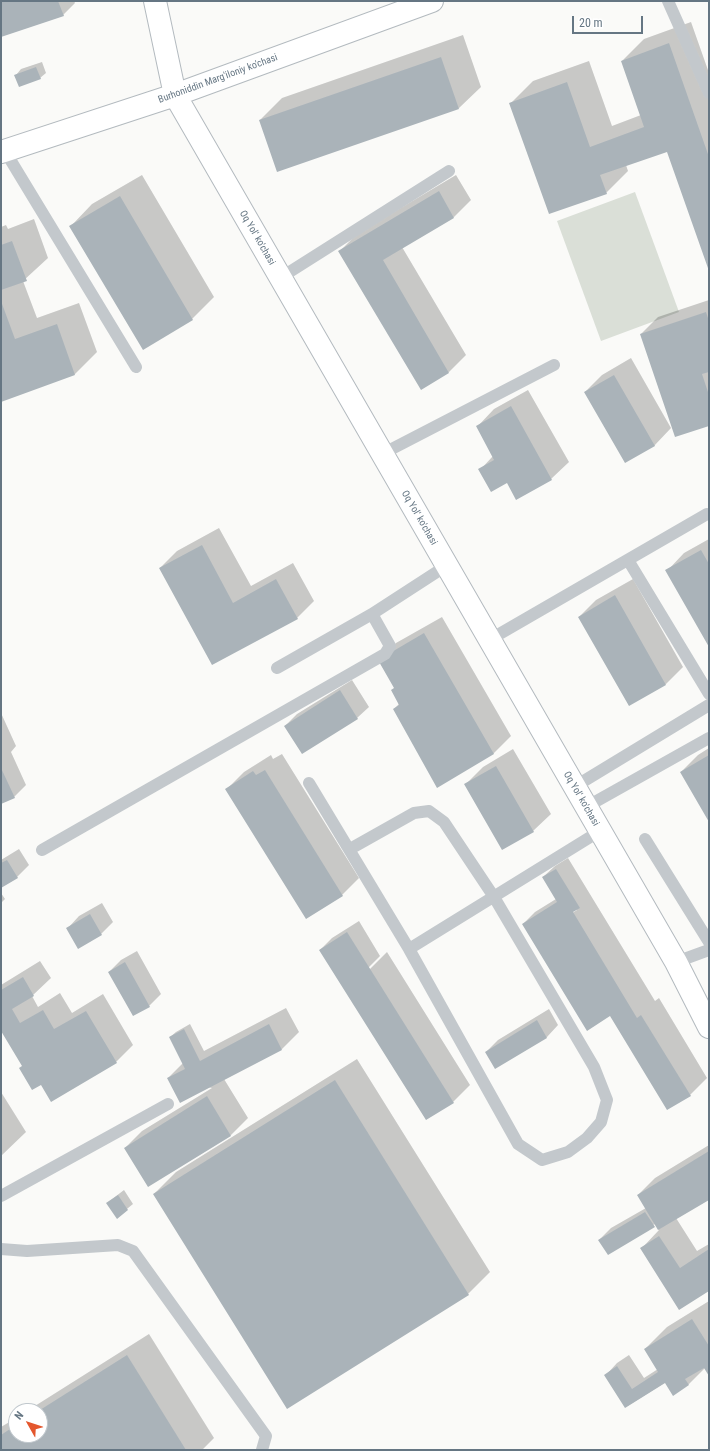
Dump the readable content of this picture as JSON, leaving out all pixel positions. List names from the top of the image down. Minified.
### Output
{"streets":{"street":["Burhoniddin Marg'iloniy ko'chasi","Oq Yol' ko'chasi"]},"crossings":[["Burhoniddin Marg'iloniy ko'chasi","Oq Yol' ko'chasi"]],"scale_bar":"20 m","north":"top left"}
